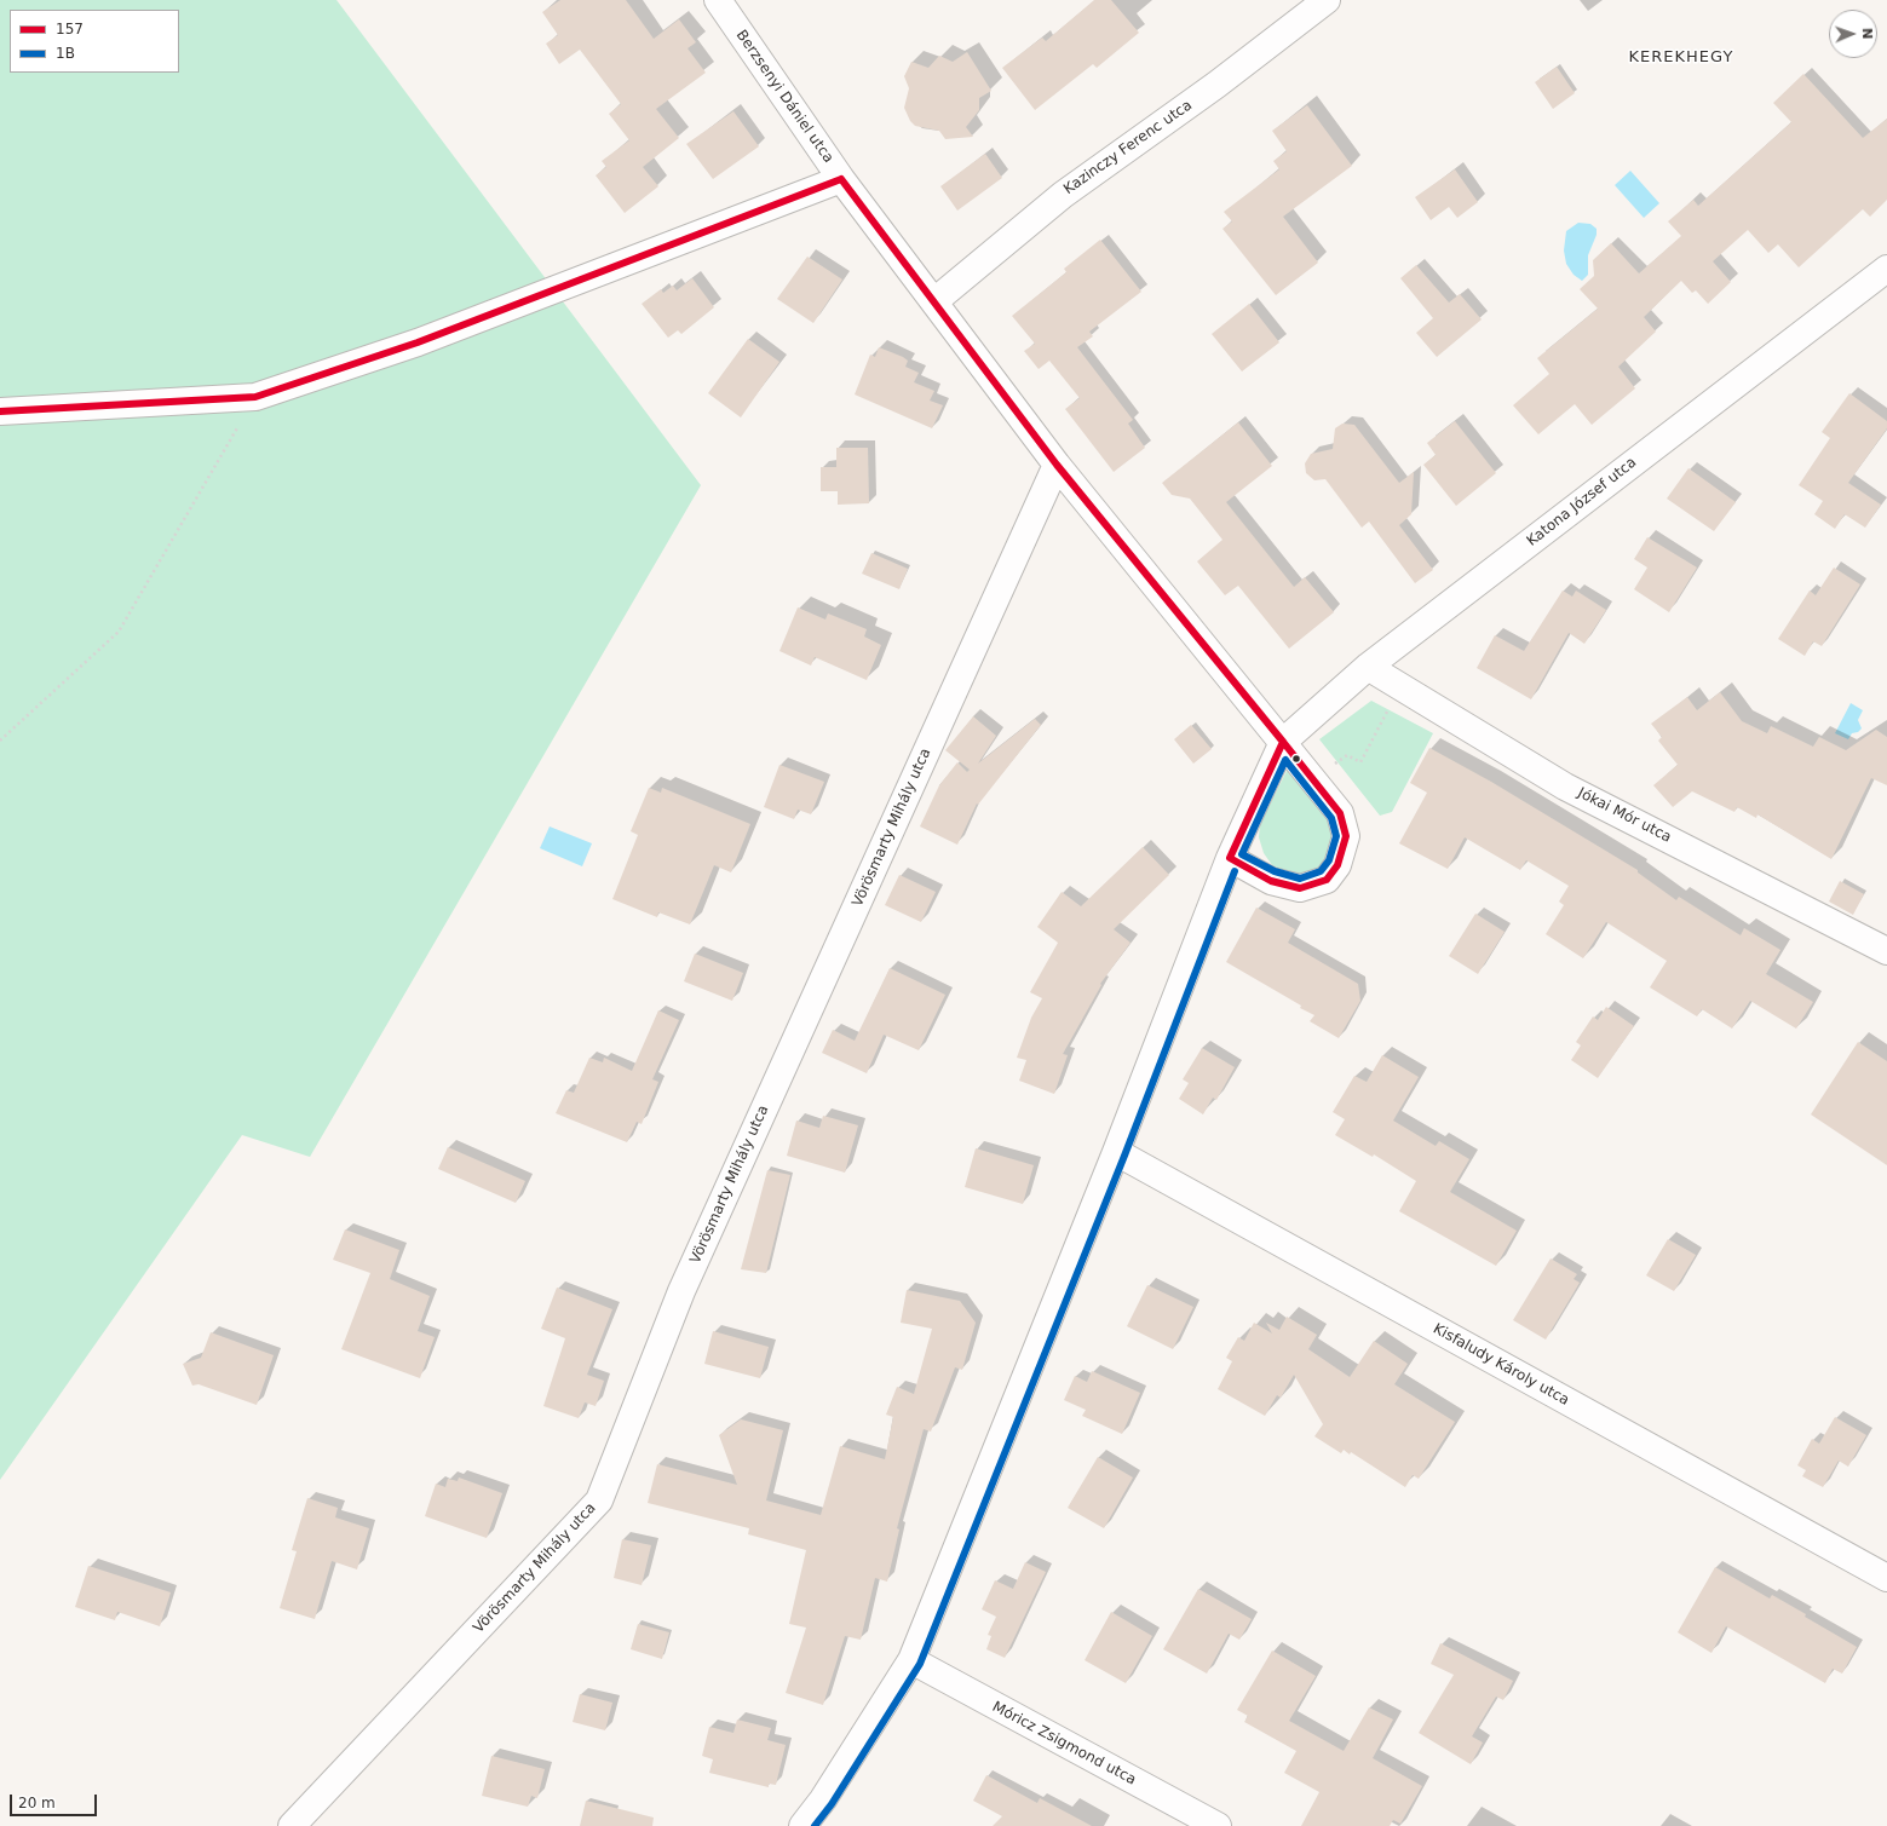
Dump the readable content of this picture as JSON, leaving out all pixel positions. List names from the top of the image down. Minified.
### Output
{"streets":{"street":["Berzsenyi Dániel utca","Kazinczy Ferenc utca","Katona József utca","Jókai Mór utca","Vörösmarty Mihály utca","Kisfaludy Károly utca","Móricz Zsigmond utca"]},"crossings":[["Berzsenyi Dániel utca","Kazinczy Ferenc utca"],["Berzsenyi Dániel utca","Katona József utca"],["Berzsenyi Dániel utca","Vörösmarty Mihály utca"],["Katona József utca","Jókai Mór utca"]],"districts":["KEREKHEGY"],"lines":["transit line 157","transit line 1B"],"legend":["157","1B"],"scale_bar":"20 m","north":"right"}
